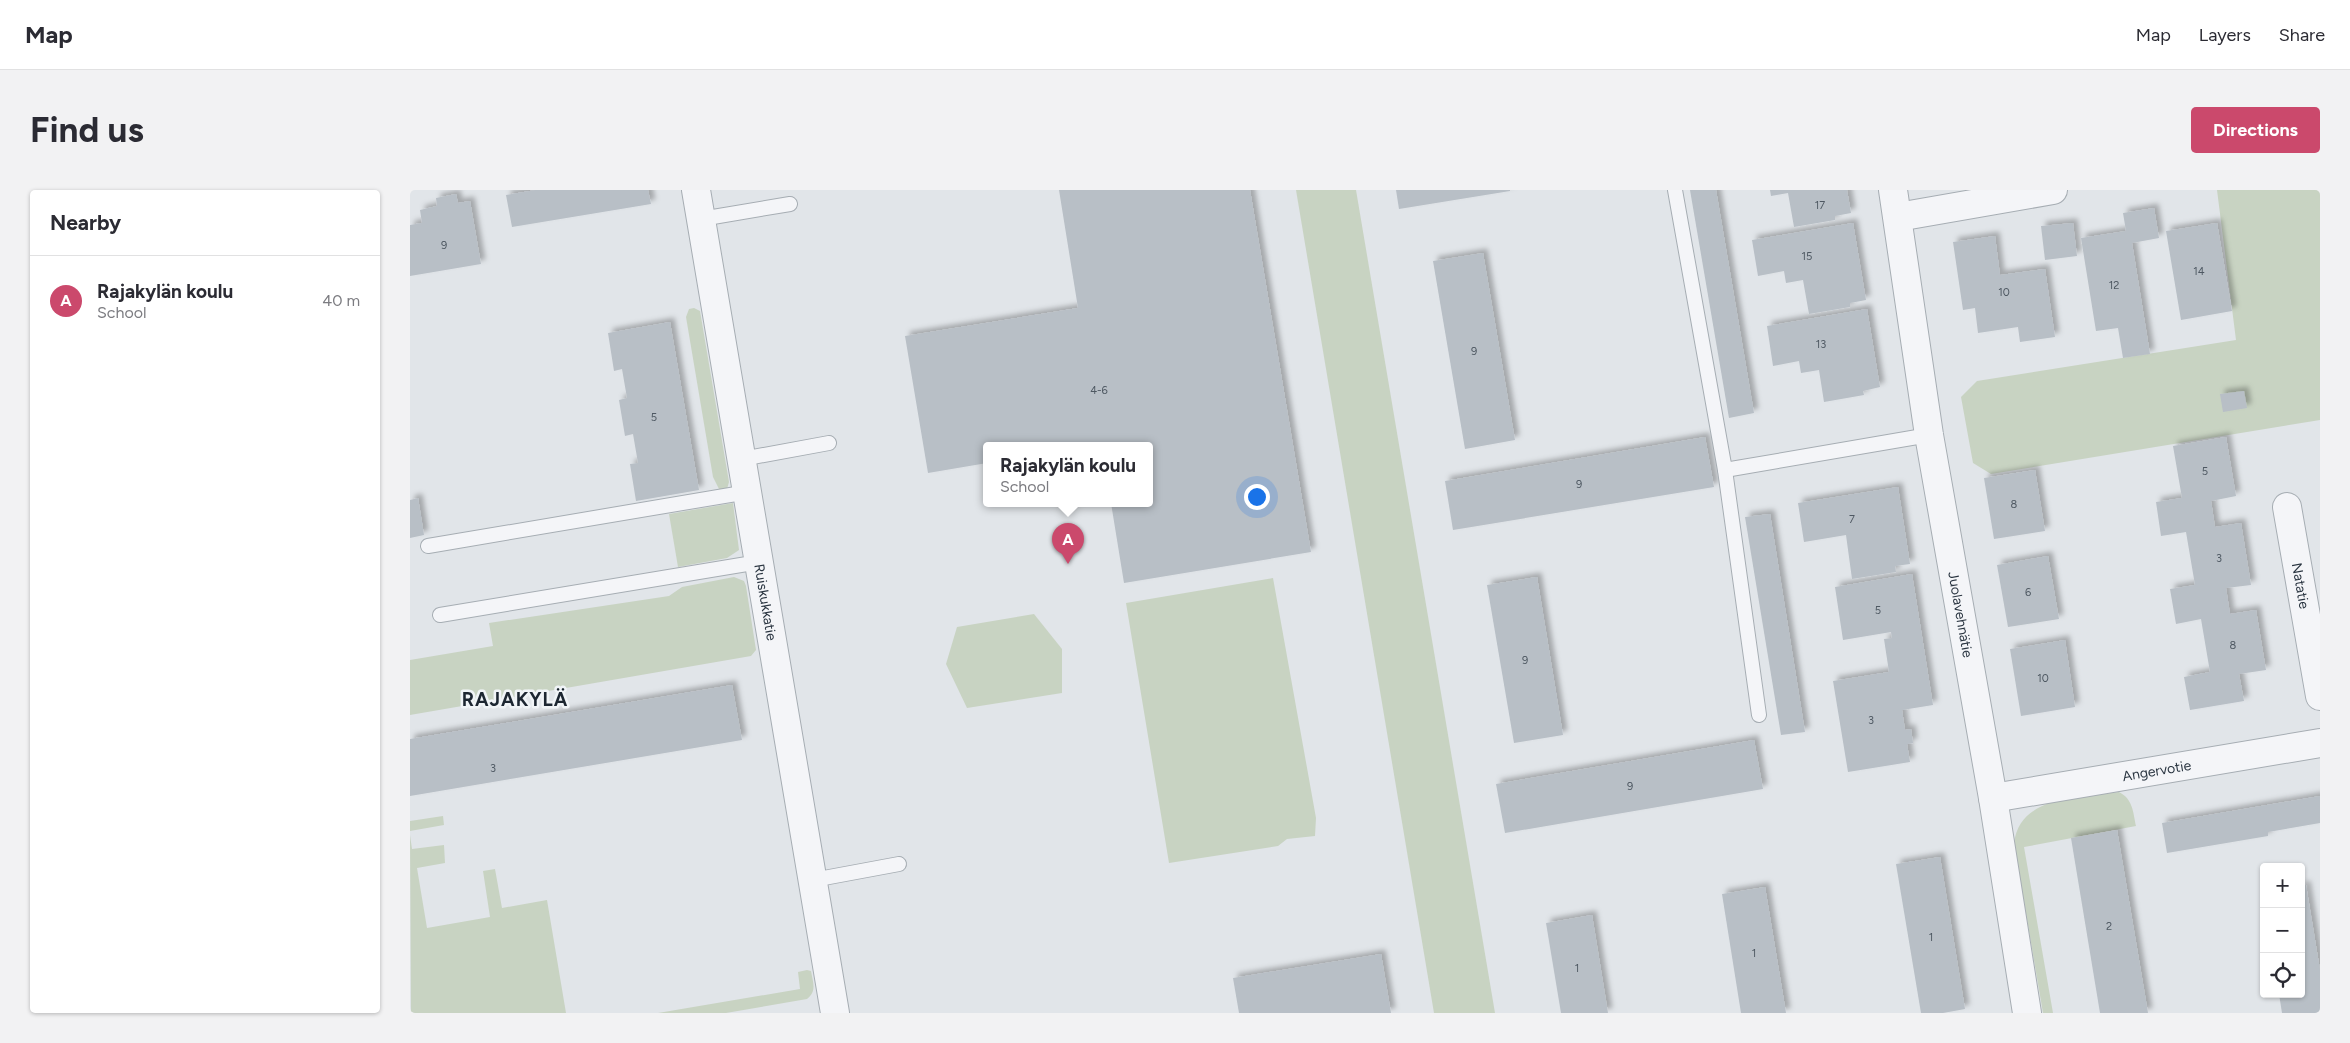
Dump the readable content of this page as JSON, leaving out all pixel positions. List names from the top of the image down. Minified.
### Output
{"streets":{"street":["Natatie","Ruiskukkatie","Juolavehnätie","Angervotie"]},"crossings":[["Juolavehnätie","Angervotie"]],"districts":["RAJAKYLÄ"],"house_numbers":["17","9","15","14","12","10","13","9","4-6","5","5","9","8","7","3","6","5","8","9","10","3","3","9","2","1","1","1"],"page":{"header":"Map","nav":["Map","Layers","Share"],"buttons":"Directions","title":"Find us","heading":"Nearby","list":[{"mark":"A","name":"Rajakylän koulu","note":"School","value":"40 m"}],"popup":["Rajakylän koulu","School"],"pins":"A","map_buttons":["+","−"]}}
